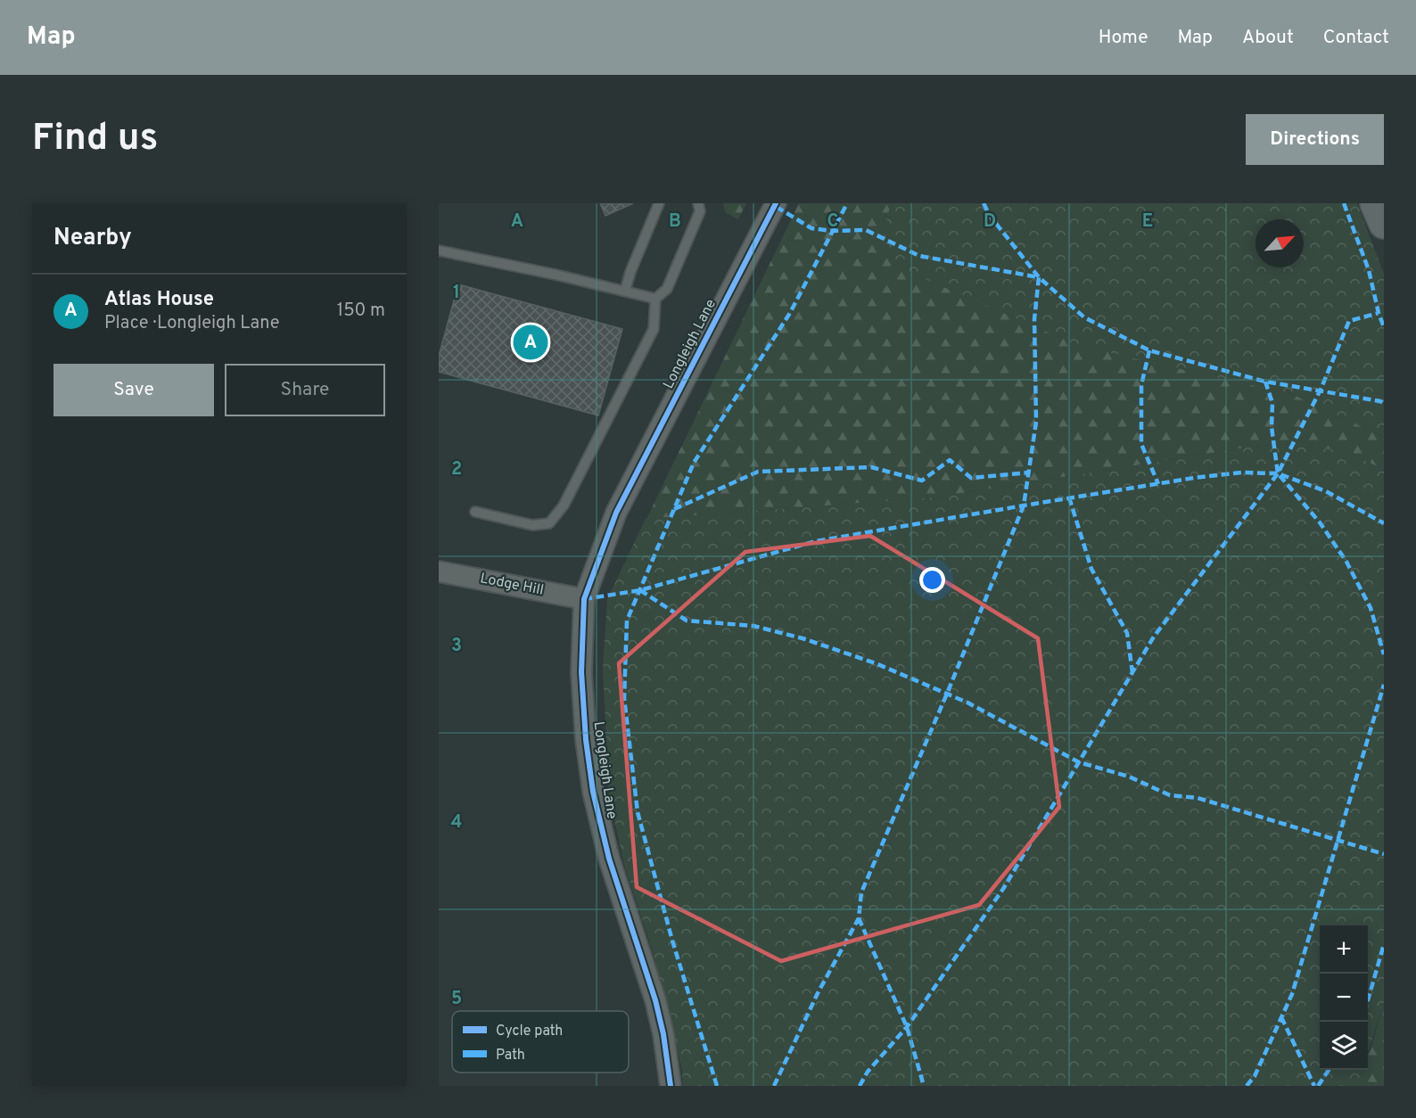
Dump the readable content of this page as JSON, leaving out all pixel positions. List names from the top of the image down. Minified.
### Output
{"streets":{"street":["Longleigh Lane","Lodge Hill"]},"crossings":[["Longleigh Lane","Lodge Hill"]],"legend":["Cycle path","Path"],"north":"top right","page":{"header":"Map","nav":["Home","Map","About","Contact"],"buttons":["Directions",["Save","Share"]],"title":"Find us","heading":"Nearby","list":[{"mark":"A","name":"Atlas House","note":"Place · Longleigh Lane","value":"150 m"}],"pins":"A","map_buttons":["+","−"]},"grid":{"columns":["A","B","C","D","E"],"rows":["1","2","3","4","5"]}}
